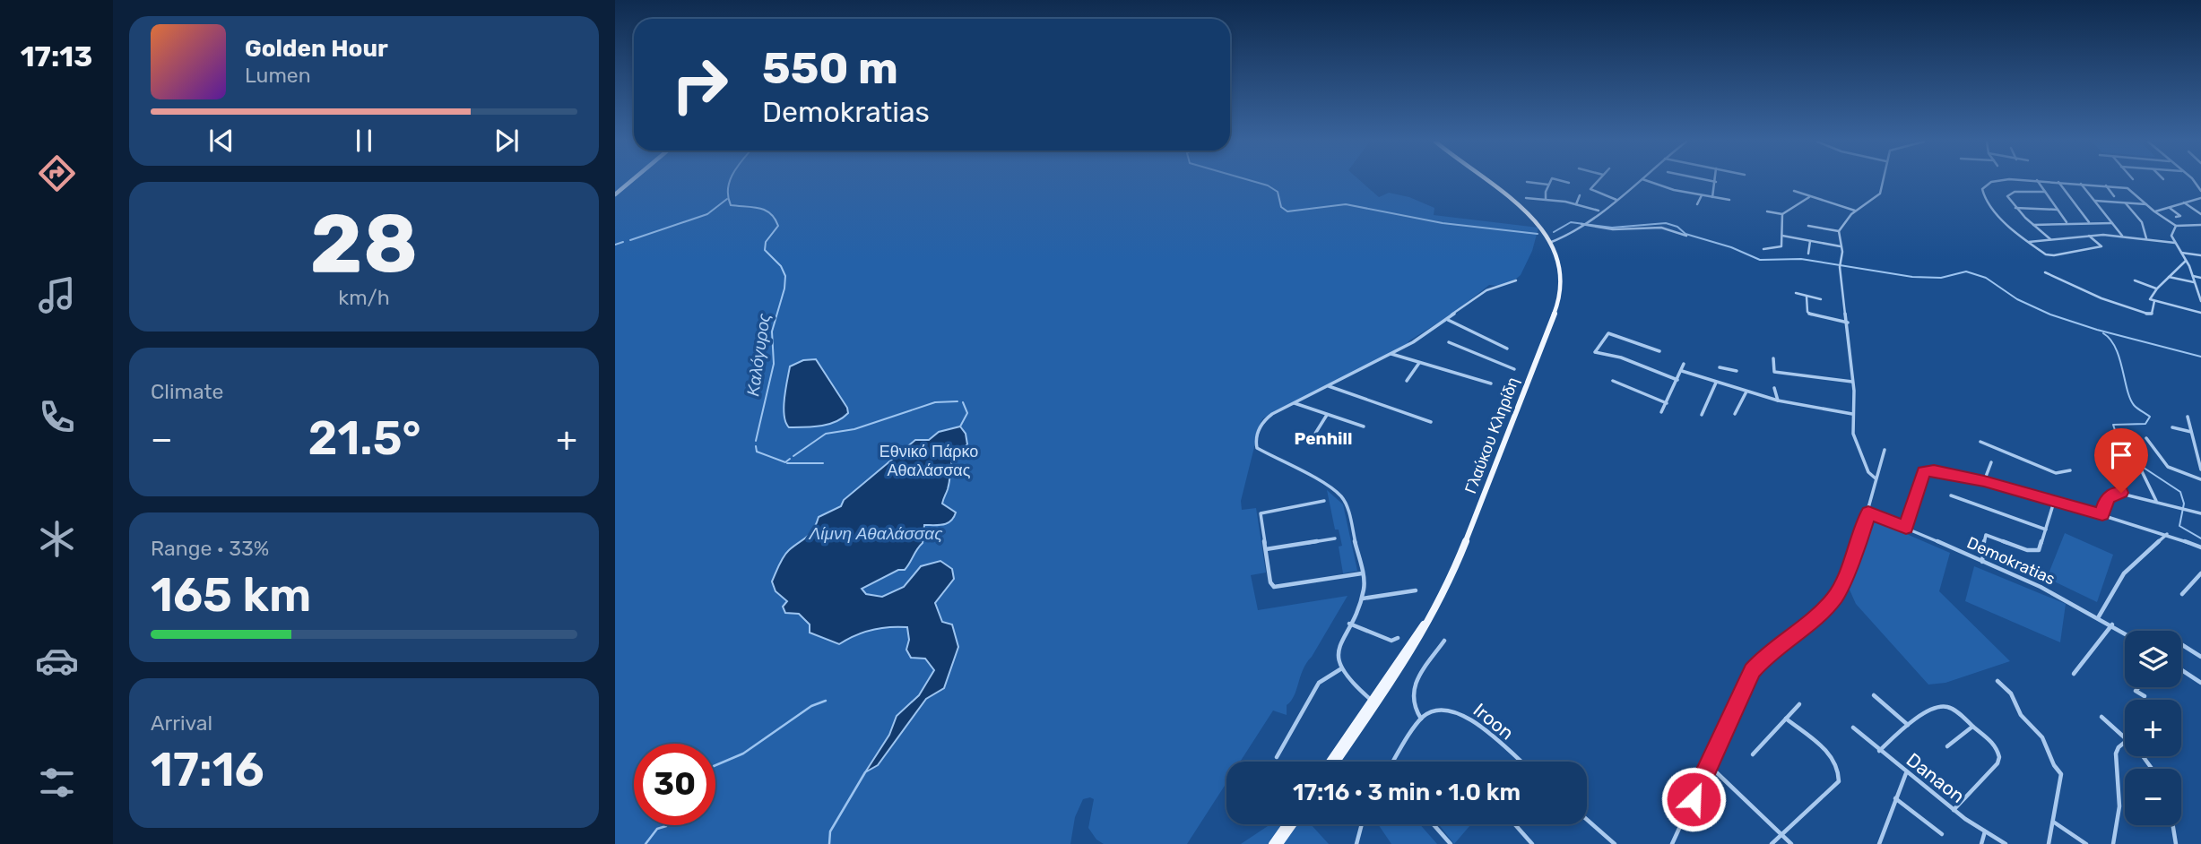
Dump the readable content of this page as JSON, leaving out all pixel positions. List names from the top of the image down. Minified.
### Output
{"streets":{"main road":["Γλαύκου Κληρίδη"],"street":["Demokratias","Iroon","Danaon"]},"districts":["Penhill"],"water":["Καλόγυρος","Λίμνη Αθαλάσσας"],"parks":["Εθνικό Πάρκο Αθαλάσσας"],"page":{"tabs":"17:13","turn":["550 m","Demokratias"],"song":["Golden Hour","Lumen"],"tile":[["28","km/h"],"Climate",["Range · 33%","165 km"],["Arrival","17:16"]],"heat":["−","21.5°","+"],"map_buttons":["+","−"],"limit":"30","trip":"17:16 · 3 min · 1.0 km"}}
